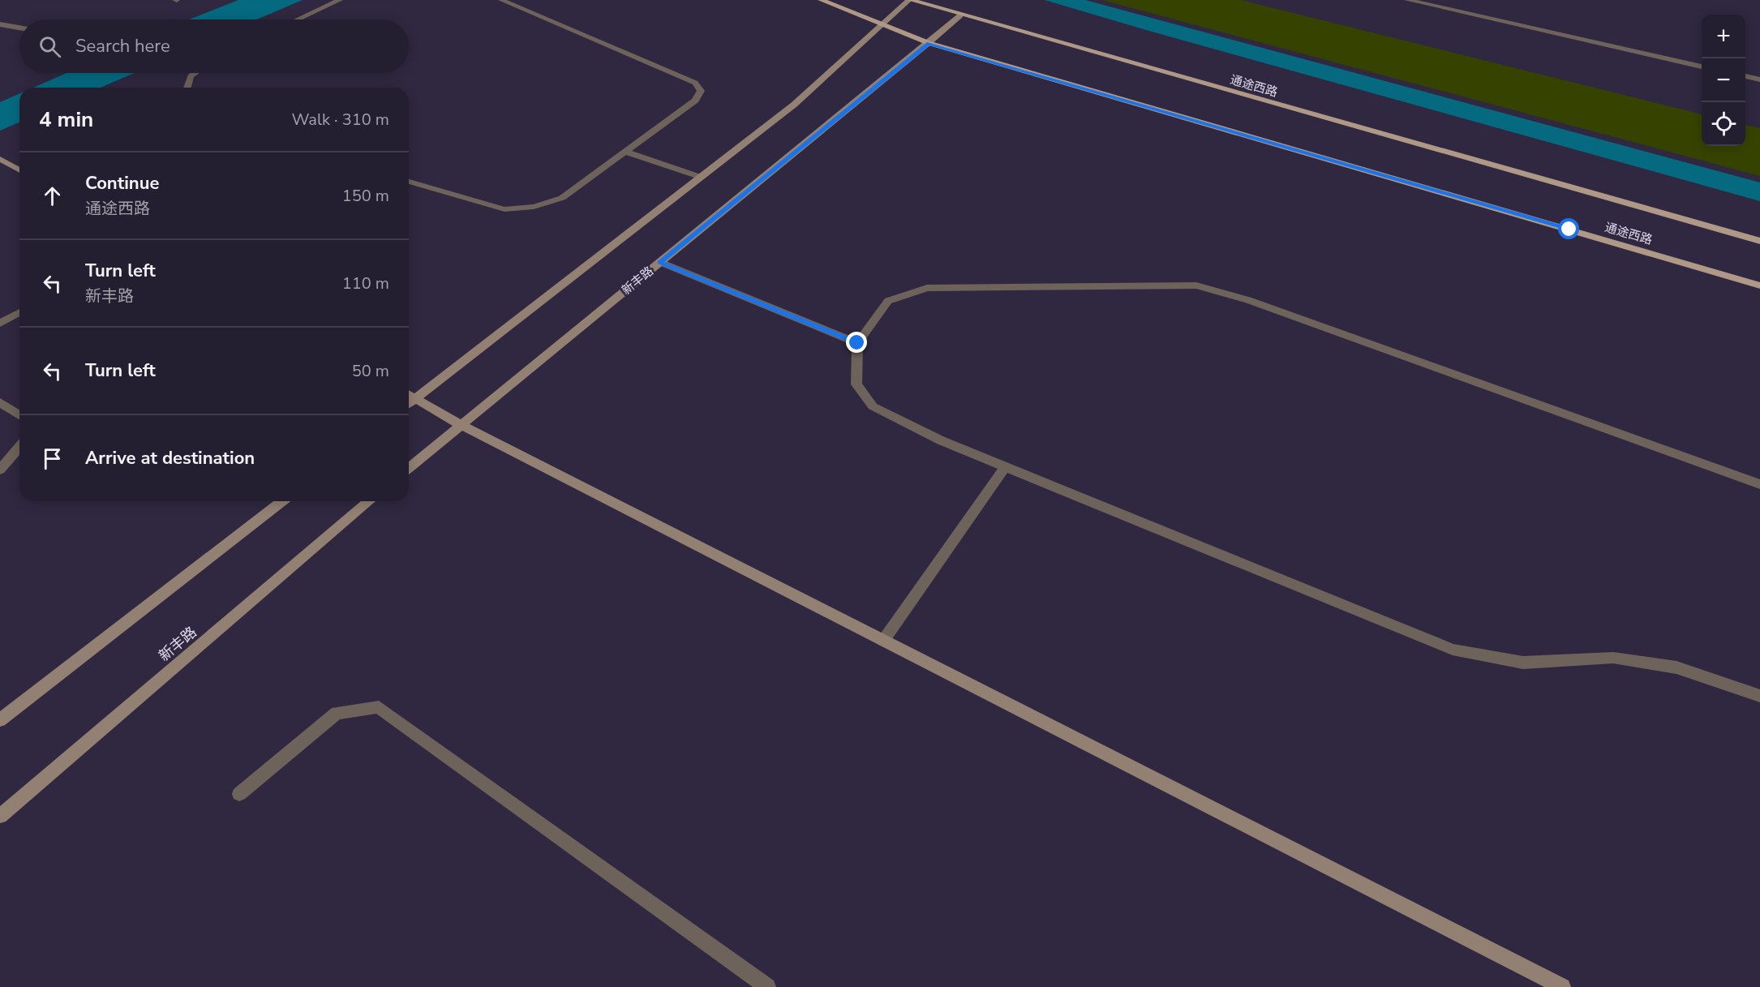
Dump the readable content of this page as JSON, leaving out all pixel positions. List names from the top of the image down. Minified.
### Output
{"streets":{"main road":["通途西路","新丰路"]},"crossings":[["通途西路","新丰路"]],"page":{"map_buttons":["+","−"],"search":"Search here","heading":["4 min","Walk · 310 m"],"list":[["Continue","通途西路","150 m"],["Turn left","新丰路","110 m"],["Turn left","50 m"],"Arrive at destination"]}}
